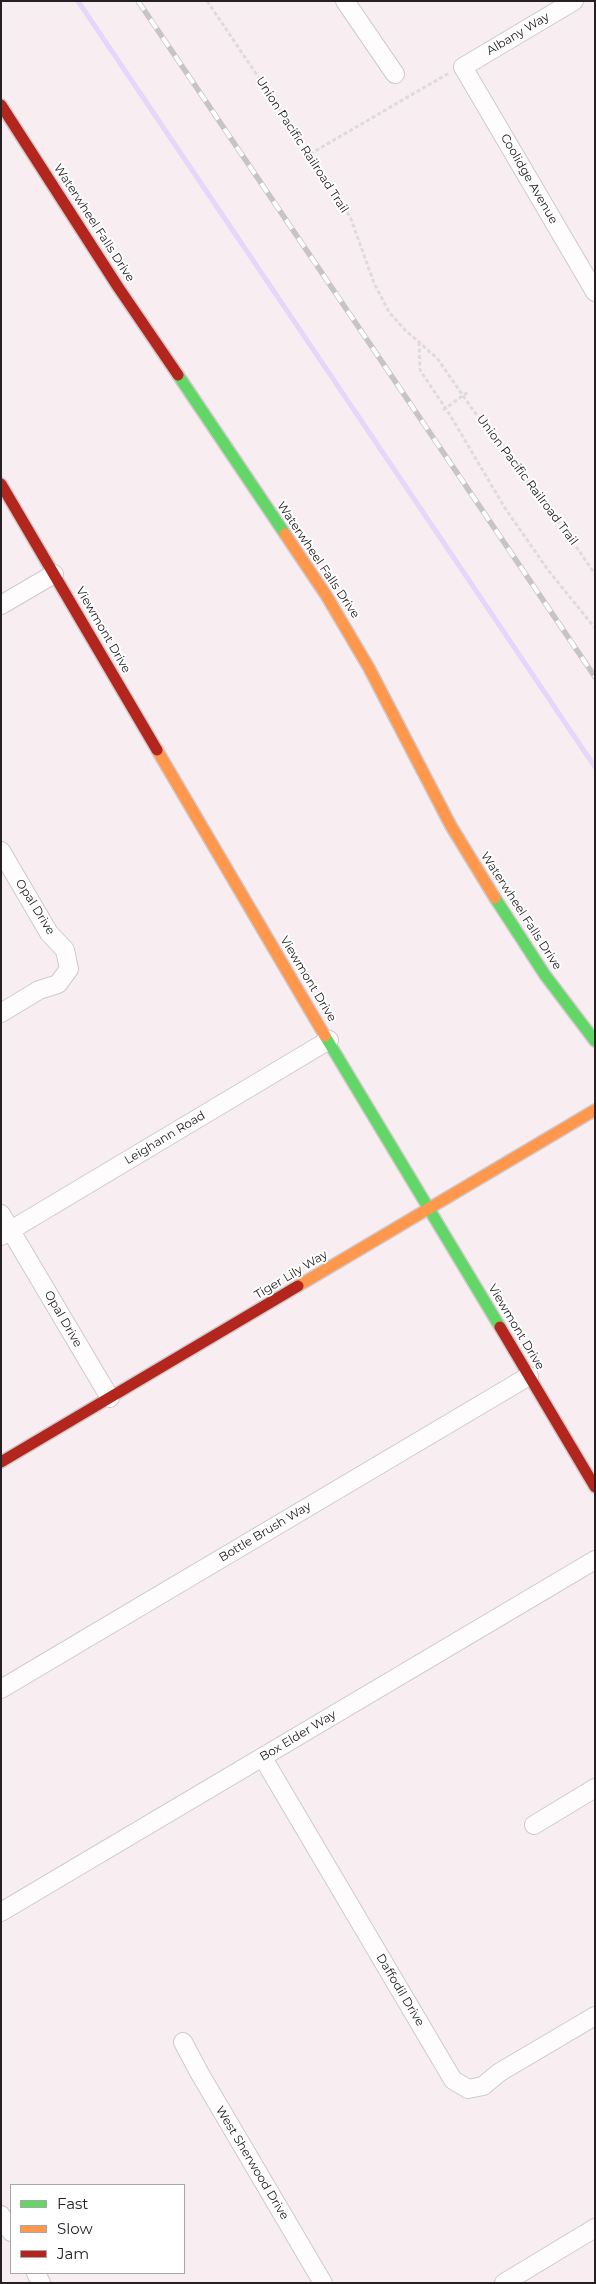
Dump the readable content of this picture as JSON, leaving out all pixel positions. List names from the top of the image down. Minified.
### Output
{"streets":{"street":["Albany Way","Coolidge Avenue","Waterwheel Falls Drive","Viewmont Drive","Opal Drive","Leighann Road","Tiger Lily Way","Bottle Brush Way","Box Elder Way","Daffodil Drive","West Sherwood Drive"],"path":["Union Pacific Railroad Trail"]},"crossings":[["Albany Way","Coolidge Avenue"],["Viewmont Drive","Leighann Road"],["Viewmont Drive","Tiger Lily Way"],["Viewmont Drive","Bottle Brush Way"],["Opal Drive","Leighann Road"],["Opal Drive","Tiger Lily Way"],["Box Elder Way","Daffodil Drive"]],"legend":["Fast","Slow","Jam"]}
